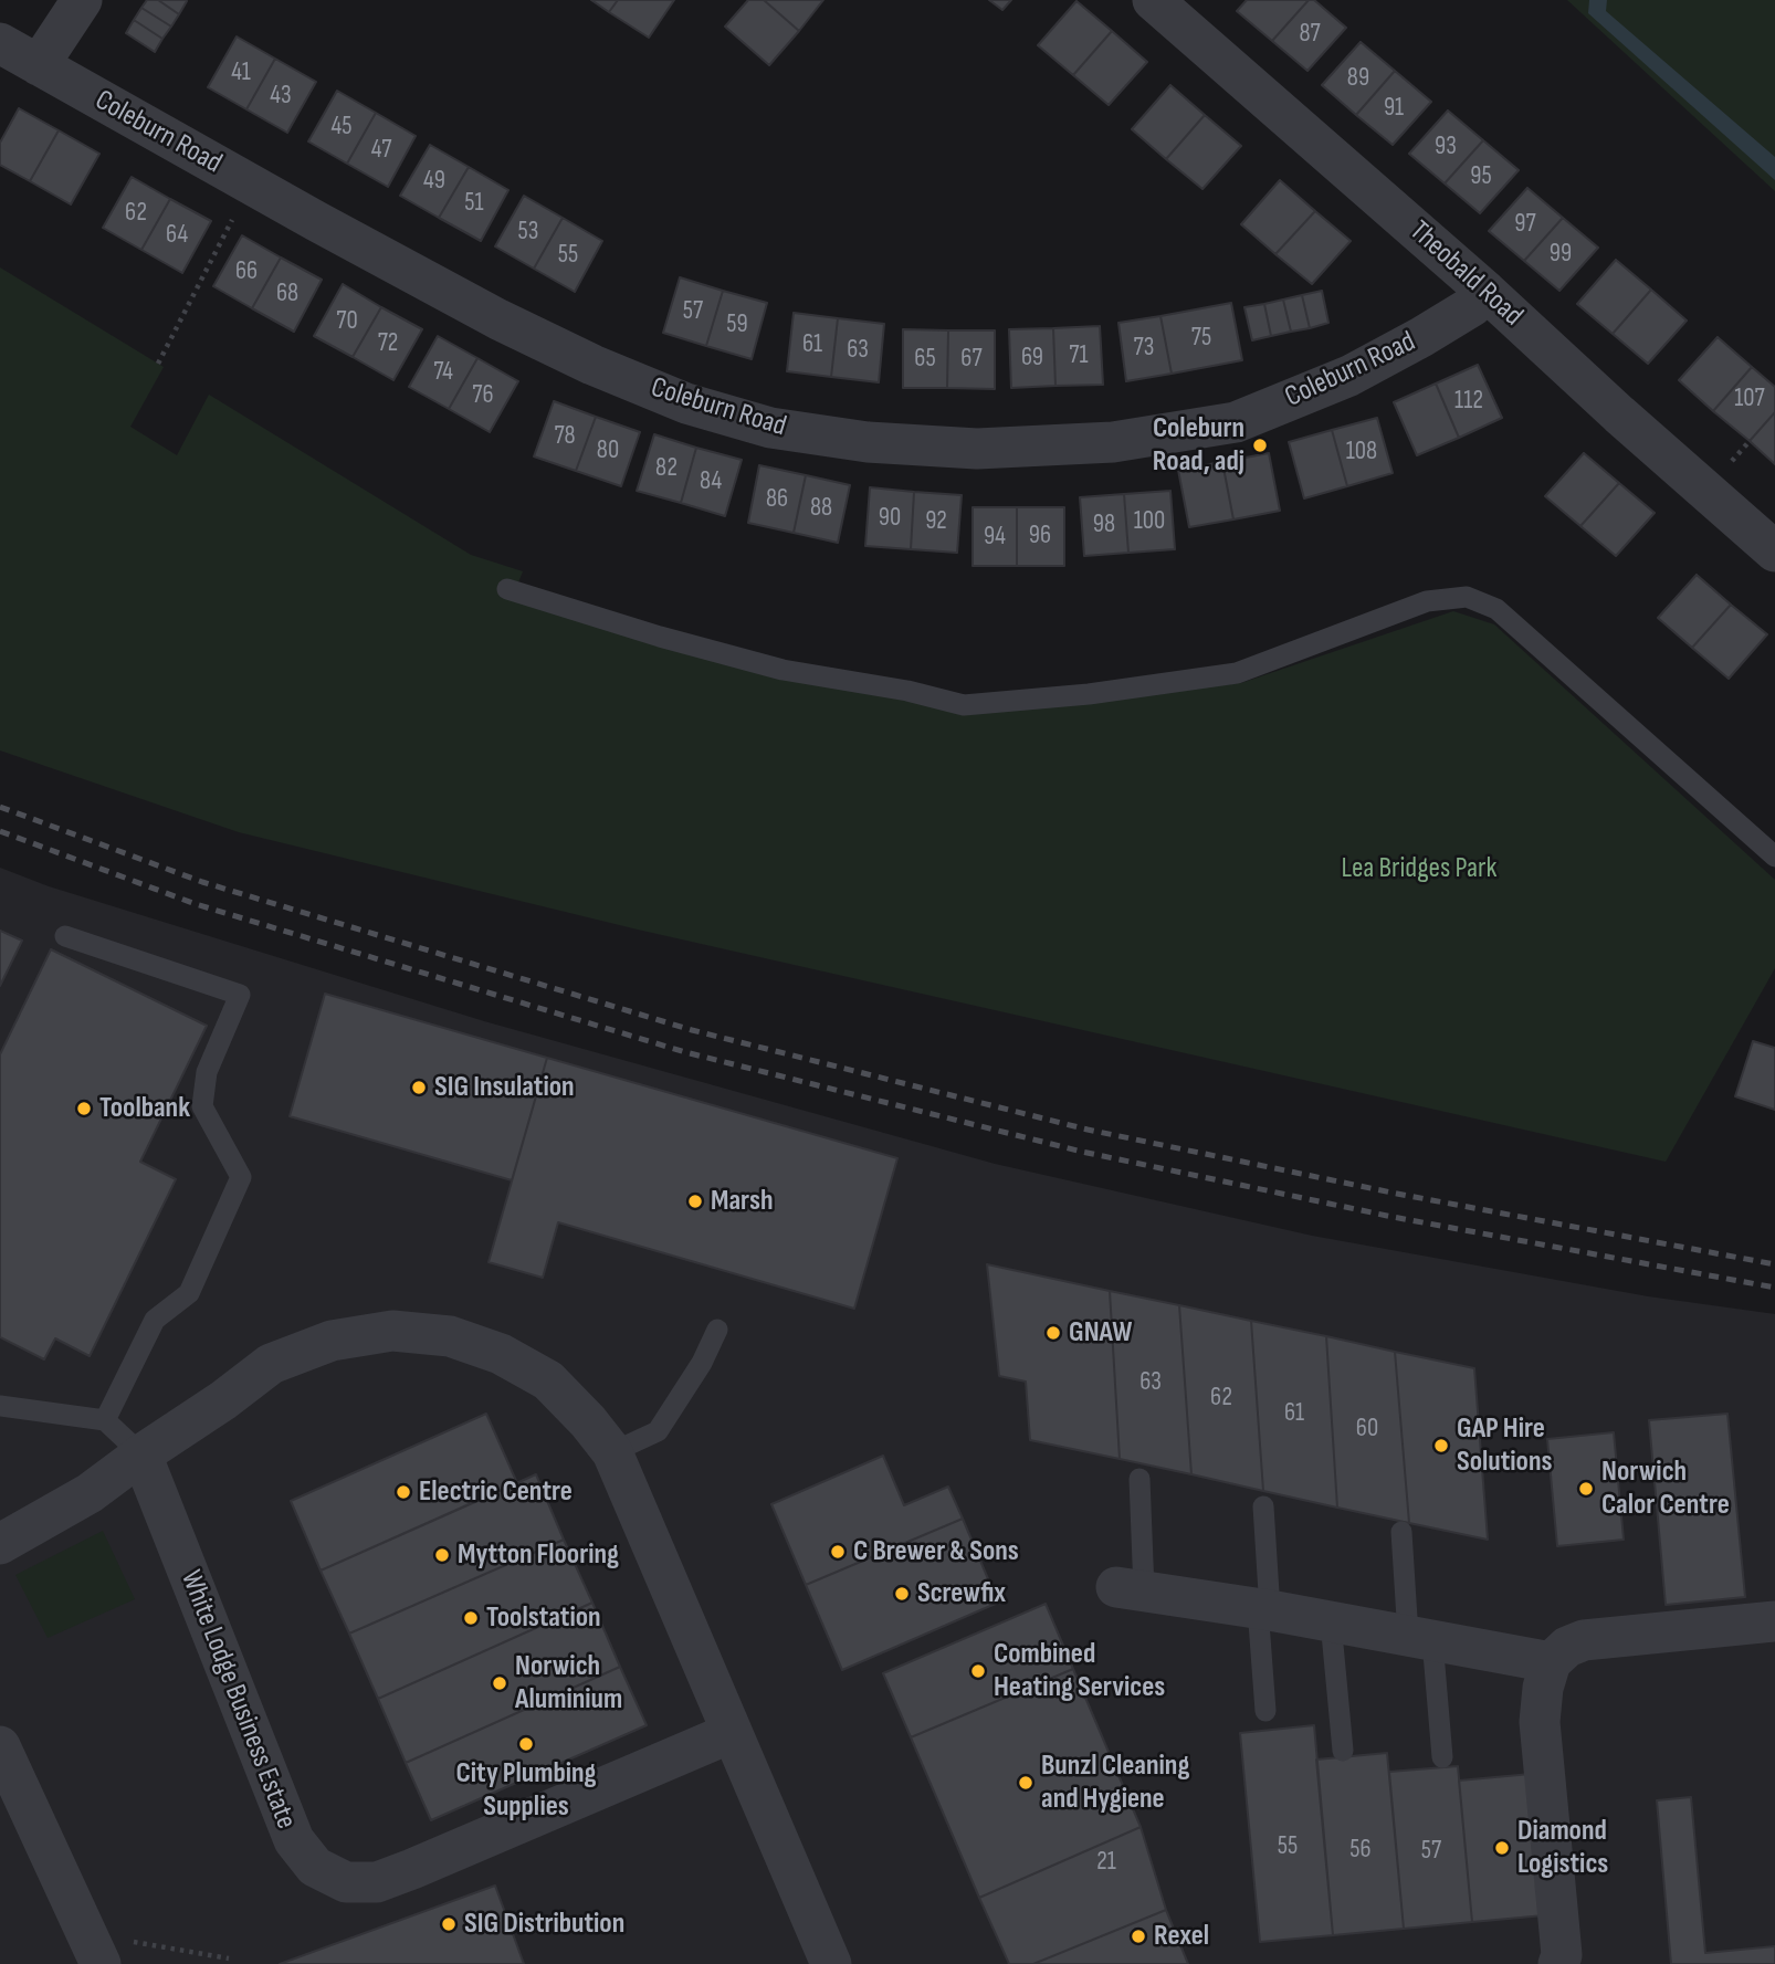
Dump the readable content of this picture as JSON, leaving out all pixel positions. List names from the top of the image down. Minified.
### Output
{"streets":{"street":["Coleburn Road","Theobald Road","White Lodge Business Estate"]},"crossings":[["Coleburn Road","Theobald Road"]],"parks":["Lea Bridges Park"],"places":["Coleburn Road, adj","SIG Insulation","Toolbank","Marsh","GNAW","GAP Hire Solutions","Norwich Calor Centre","Electric Centre","C Brewer & Sons","Mytton Flooring","Screwfix","Toolstation","Combined Heating Services","Norwich Aluminium","City Plumbing Supplies","Bunzl Cleaning and Hygiene","Diamond Logistics","SIG Distribution","Rexel"],"house_numbers":["87","41","89","43","91","45","93","47","95","49","51","62","97","53","64","99","55","66","68","57","70","59","75","72","61","73","63","71","69","65","67","74","76","107","112","78","80","108","82","84","86","88","90","92","100","98","96","94","63","62","61","60","55","56","57","21"]}
